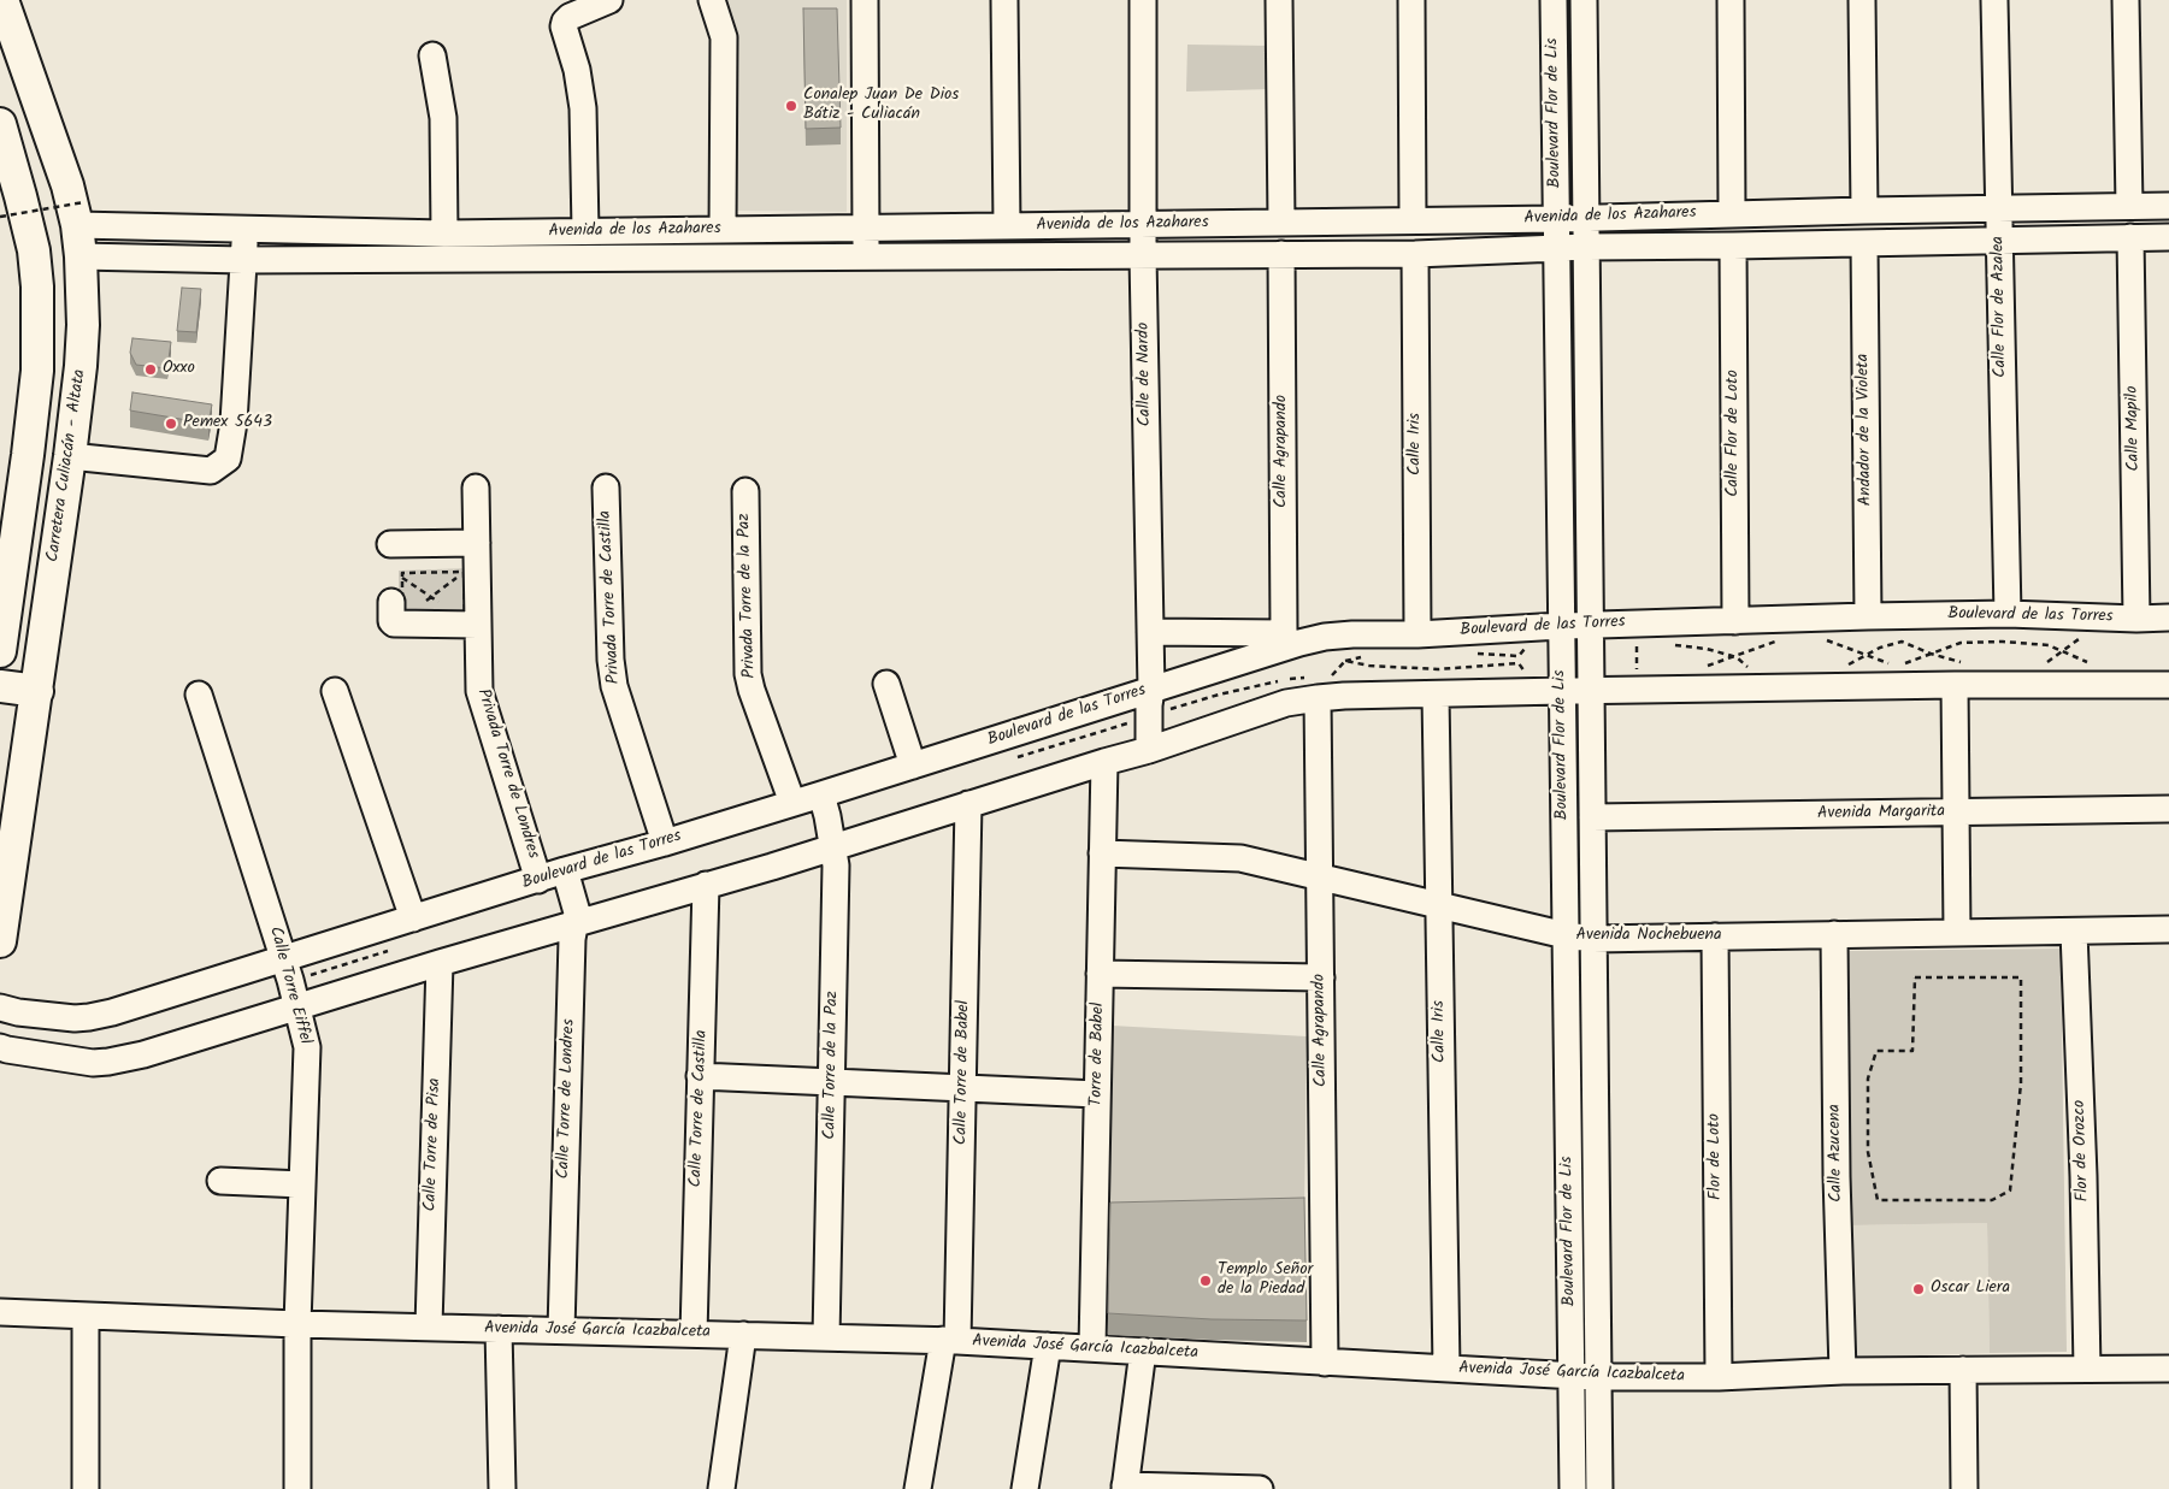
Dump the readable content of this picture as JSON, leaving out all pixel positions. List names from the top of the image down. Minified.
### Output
{"streets":{"main road":["Carretera Culiacán - Altata"],"street":["Boulevard Flor de Lis","Avenida de los Azahares","Calle Flor de Azalea","Calle de Nardo","Calle Mapilo","Andador de la Violeta","Calle Flor de Loto","Calle Iris","Calle Agrapando","Privada Torre de la Paz","Privada Torre de Castilla","Boulevard de las Torres","Privada Torre de Londres","Avenida Margarita","Avenida Nochebuena","Calle Torre Eiffel","Torre de Babel","Calle Torre de la Paz","Calle Torre de Babel","Calle Torre de Londres","Calle Torre de Castilla","Calle Torre de Pisa","Flor de Orozco","Calle Azucena","Flor de Loto","Avenida José García Icazbalceta"]},"crossings":[["Boulevard Flor de Lis","Avenida de los Azahares"],["Boulevard Flor de Lis","Boulevard de las Torres"],["Boulevard Flor de Lis","Avenida Margarita"],["Boulevard Flor de Lis","Avenida Nochebuena"],["Boulevard Flor de Lis","Avenida José García Icazbalceta"],["Avenida de los Azahares","Calle Flor de Azalea"],["Avenida de los Azahares","Calle de Nardo"],["Avenida de los Azahares","Calle Mapilo"],["Avenida de los Azahares","Andador de la Violeta"],["Avenida de los Azahares","Calle Flor de Loto"],["Avenida de los Azahares","Calle Iris"],["Avenida de los Azahares","Calle Agrapando"],["Avenida de los Azahares","Carretera Culiacán - Altata"],["Calle Flor de Azalea","Boulevard de las Torres"],["Calle de Nardo","Boulevard de las Torres"],["Calle Mapilo","Boulevard de las Torres"],["Andador de la Violeta","Boulevard de las Torres"],["Calle Flor de Loto","Boulevard de las Torres"],["Calle Iris","Boulevard de las Torres"],["Calle Iris","Avenida Nochebuena"],["Calle Iris","Avenida José García Icazbalceta"],["Calle Agrapando","Boulevard de las Torres"],["Calle Agrapando","Avenida Nochebuena"],["Calle Agrapando","Avenida José García Icazbalceta"],["Privada Torre de la Paz","Boulevard de las Torres"],["Privada Torre de Castilla","Boulevard de las Torres"],["Boulevard de las Torres","Privada Torre de Londres"],["Boulevard de las Torres","Calle Torre Eiffel"],["Boulevard de las Torres","Calle Torre de la Paz"],["Boulevard de las Torres","Calle Torre de Londres"],["Avenida Nochebuena","Torre de Babel"],["Avenida Nochebuena","Flor de Orozco"],["Avenida Nochebuena","Calle Azucena"],["Avenida Nochebuena","Flor de Loto"],["Calle Torre Eiffel","Avenida José García Icazbalceta"],["Torre de Babel","Avenida José García Icazbalceta"],["Calle Torre de la Paz","Avenida José García Icazbalceta"],["Calle Torre de Babel","Avenida José García Icazbalceta"],["Calle Torre de Londres","Avenida José García Icazbalceta"],["Calle Torre de Castilla","Avenida José García Icazbalceta"],["Calle Torre de Pisa","Avenida José García Icazbalceta"],["Flor de Orozco","Avenida José García Icazbalceta"],["Calle Azucena","Avenida José García Icazbalceta"],["Flor de Loto","Avenida José García Icazbalceta"]],"places":["Conalep Juan De Dios Bátiz - Culiacán","Oxxo","Pemex 5643","Templo Señor de la Piedad","Oscar Liera"]}
